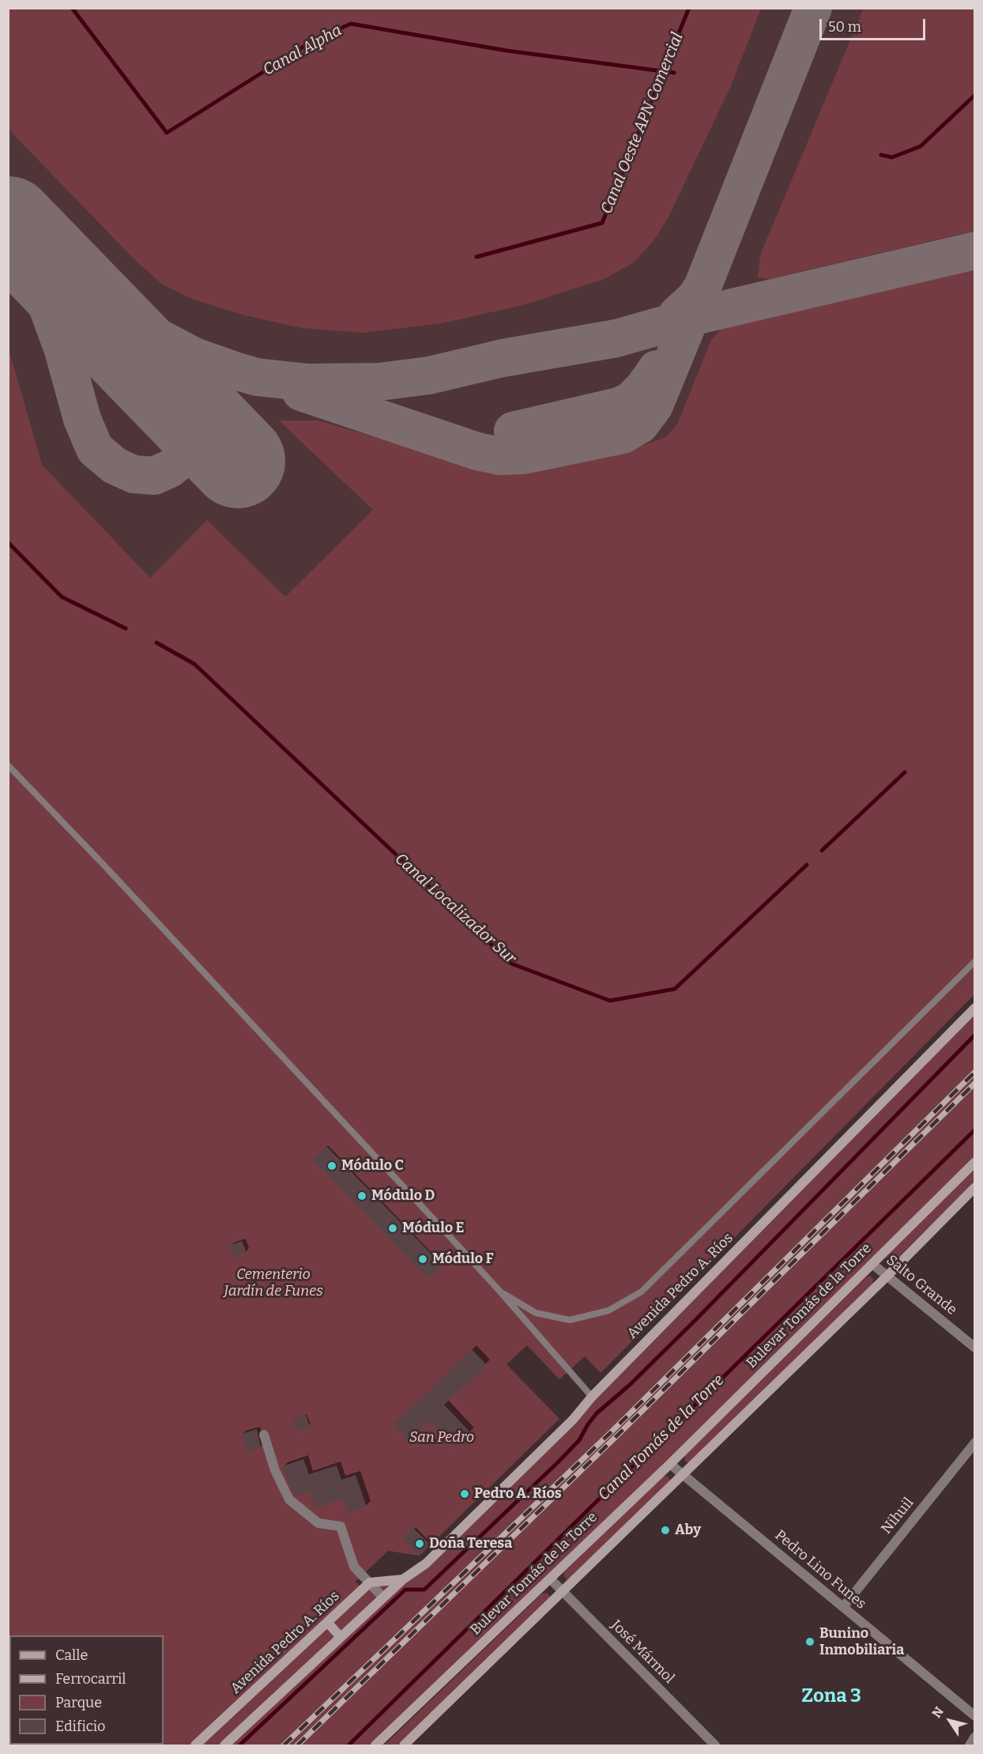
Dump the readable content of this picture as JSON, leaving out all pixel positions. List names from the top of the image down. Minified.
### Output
{"streets":{"street":["Salto Grande","Avenida Pedro A. Ríos","Bulevar Tomás de la Torre","Nihuil","Pedro Lino Funes","José Mármol"]},"crossings":[["Salto Grande","Bulevar Tomás de la Torre"],["Bulevar Tomás de la Torre","Pedro Lino Funes"],["Bulevar Tomás de la Torre","José Mármol"],["Nihuil","Pedro Lino Funes"]],"districts":["Zona 3"],"water":["Canal Alpha","Canal Oeste APN Comercial","Canal Localizador Sur","Canal Tomás de la Torre"],"parks":["Cementerio Jardín de Funes","San Pedro"],"places":["Módulo C","Módulo D","Módulo E","Módulo F","Pedro A. Ríos","Aby","Doña Teresa","Bunino Inmobiliaria"],"legend":["Calle","Ferrocarril","Parque","Edificio"],"scale_bar":"50 m","north":"top left"}
